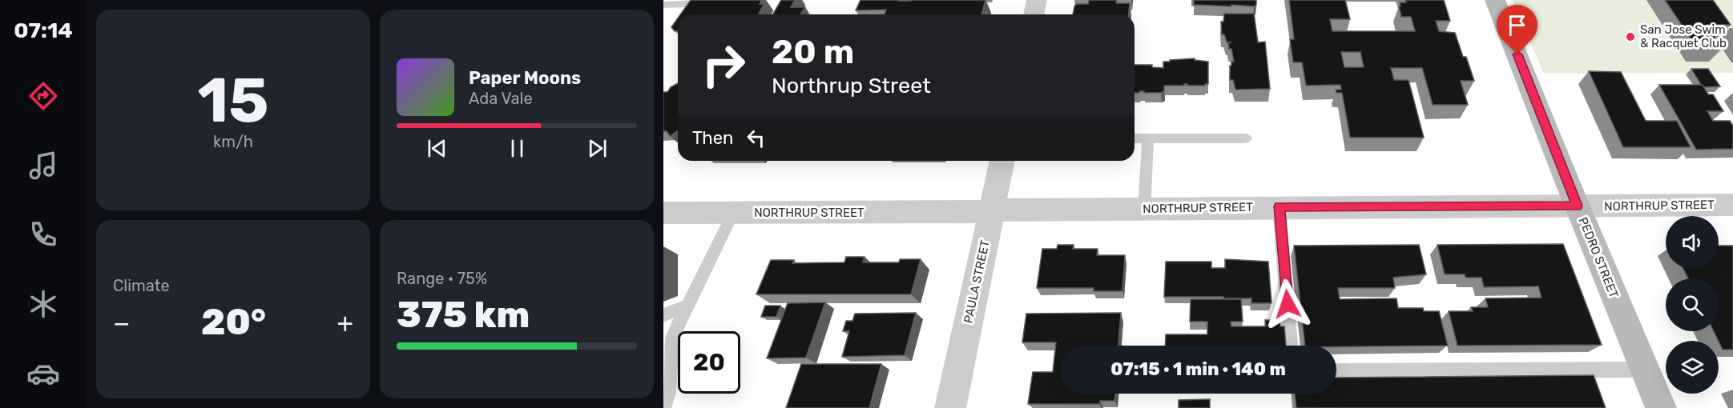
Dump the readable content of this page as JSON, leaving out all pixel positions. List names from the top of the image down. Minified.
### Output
{"streets":{"street":["NORTHRUP STREET","PEDRO STREET","PAULA STREET"]},"crossings":[["NORTHRUP STREET","PEDRO STREET"],["NORTHRUP STREET","PAULA STREET"]],"places":["San Jose Swim & Racquet Club"],"page":{"tabs":"07:14","tile":[["15","km/h"],"Climate",["Range · 75%","375 km"]],"turn":["20 m","Northrup Street"],"song":["Paper Moons","Ada Vale"],"then":"Then","heat":["−","20°","+"],"limit":"20","trip":"07:15 · 1 min · 140 m"}}
